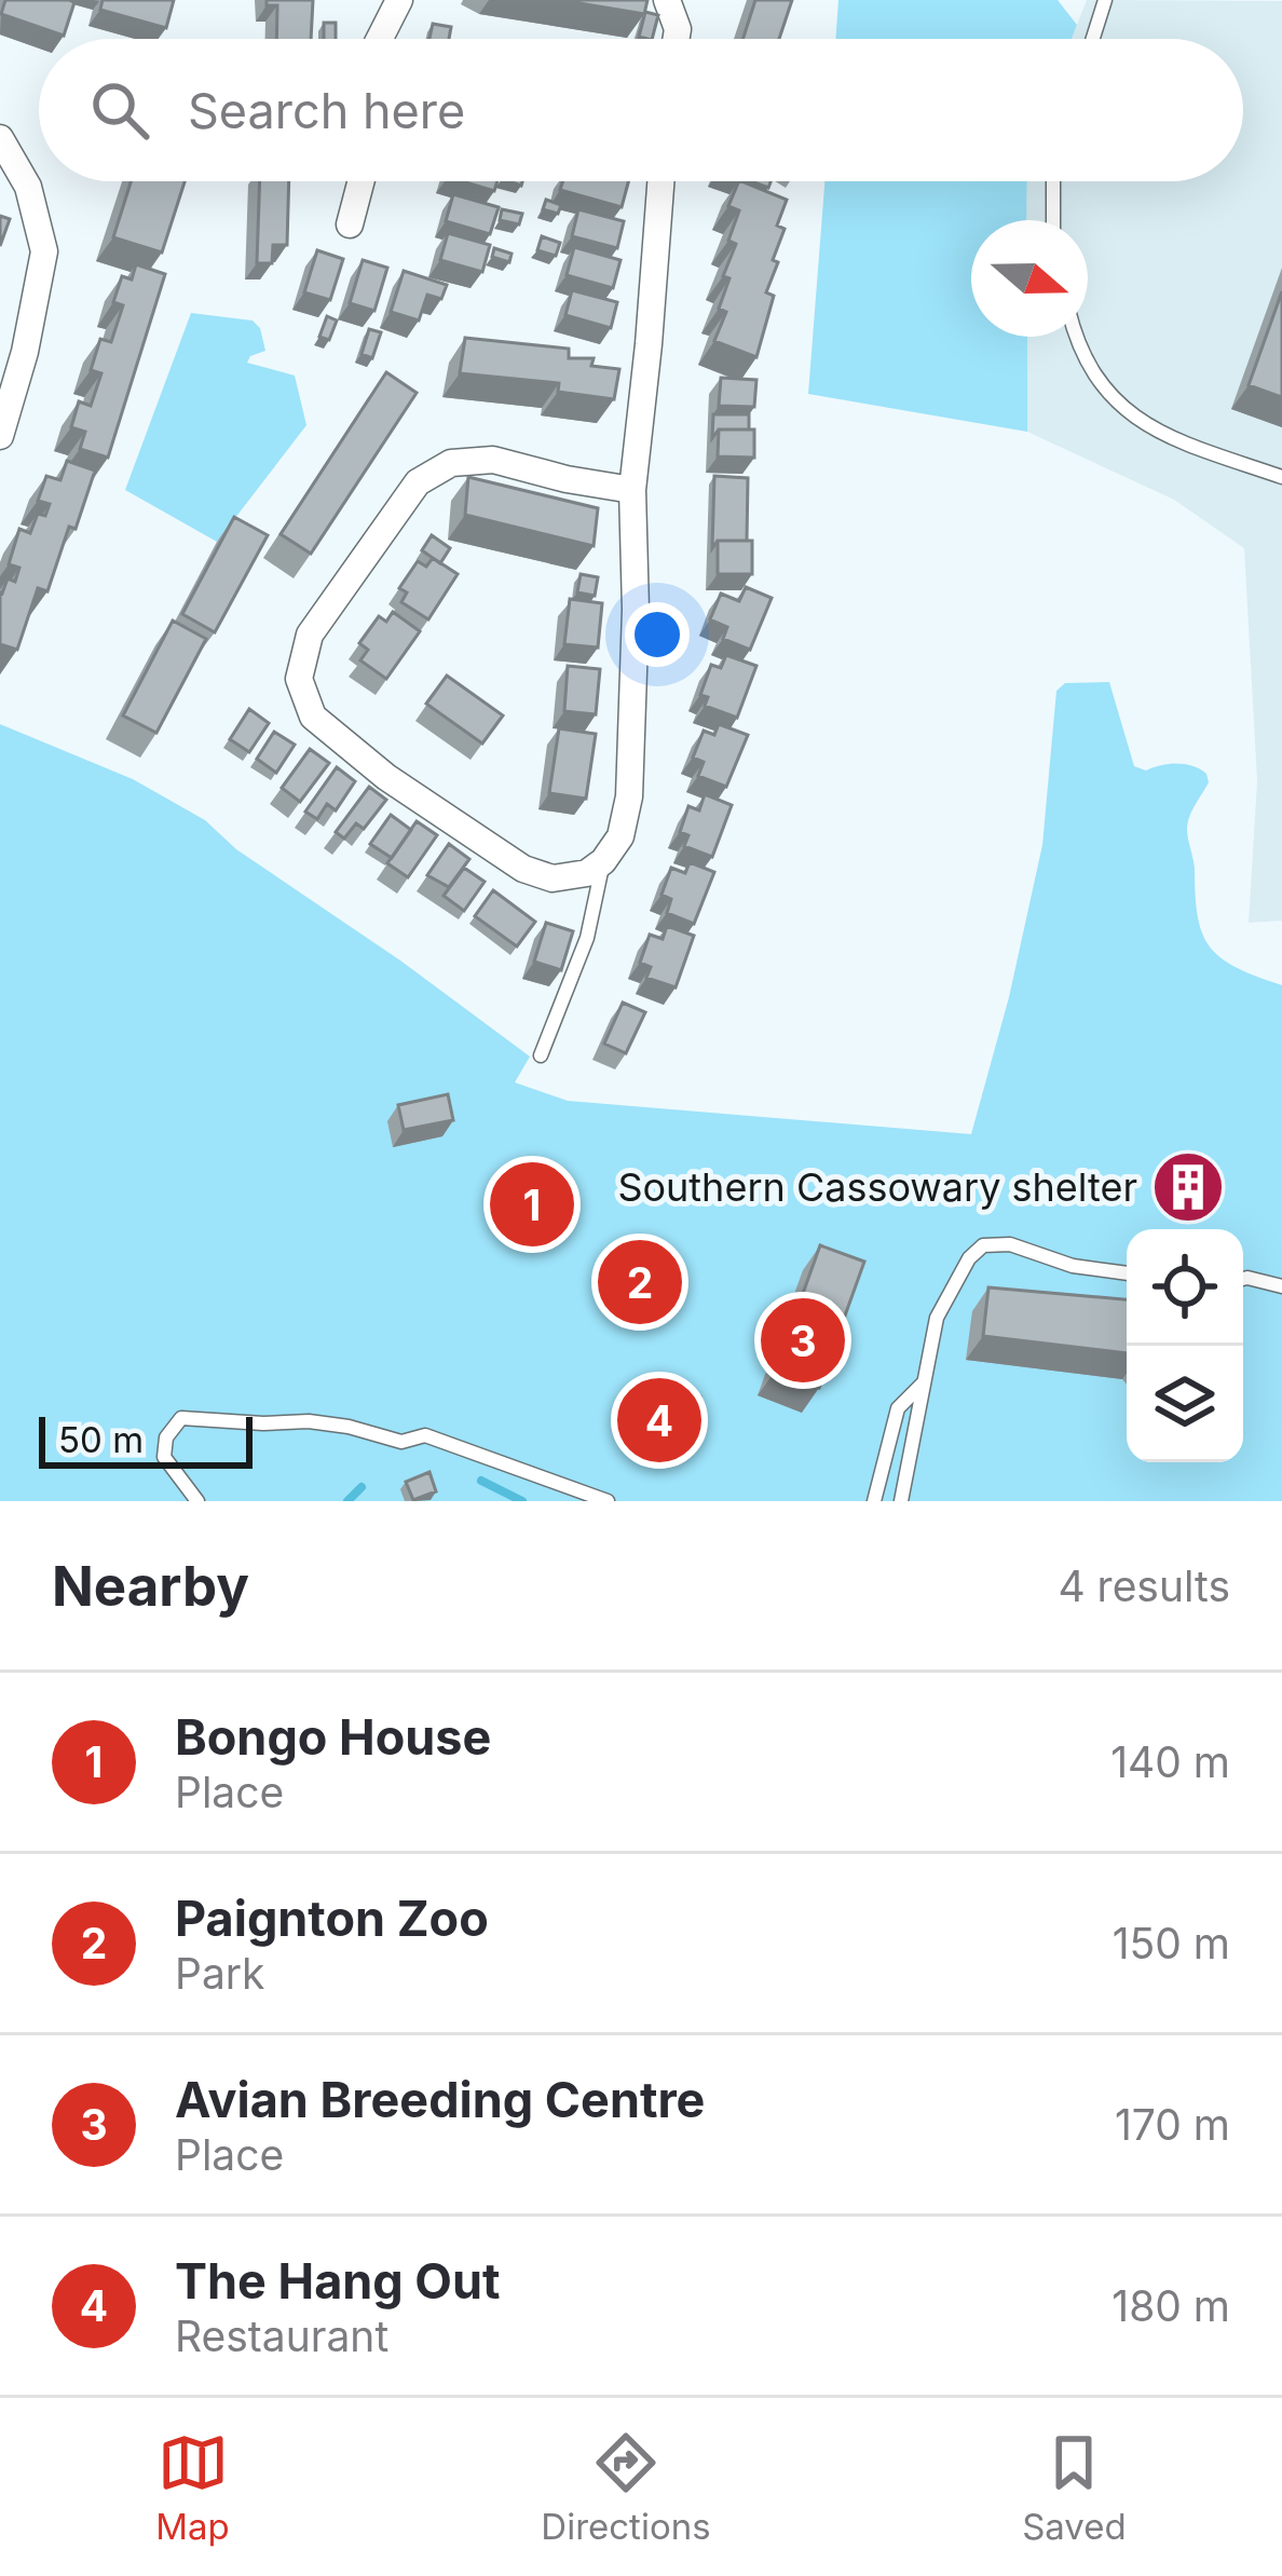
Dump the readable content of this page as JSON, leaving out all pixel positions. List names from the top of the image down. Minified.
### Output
{"places":{"building":["Southern Cassowary shelter"]},"scale_bar":"50 m","north":"right","page":{"search":"Search here","pins":["1","2","3","4"],"scale":"50 m","heading":["Nearby","4 results"],"list":[{"mark":"1","name":"Bongo House","note":"Place","value":"140 m"},{"mark":"2","name":"Paignton Zoo","note":"Park","value":"150 m"},{"mark":"3","name":"Avian Breeding Centre","note":"Place","value":"170 m"},{"mark":"4","name":"The Hang Out","note":"Restaurant","value":"180 m"}],"nav":["Map","Directions","Saved"]}}
